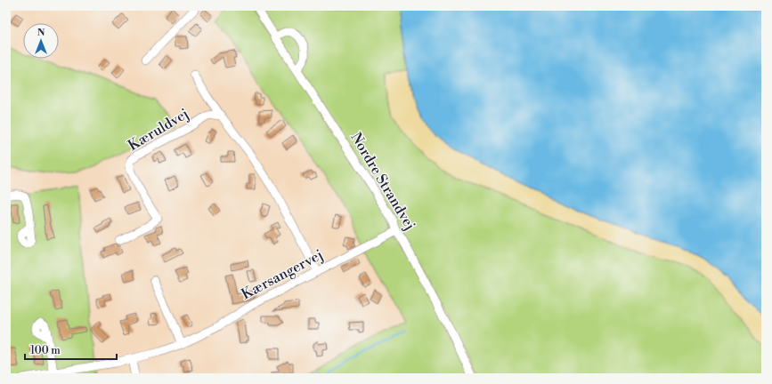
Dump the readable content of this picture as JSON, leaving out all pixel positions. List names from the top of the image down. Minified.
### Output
{"streets":{"street":["Kæruldvej","Nordre Strandvej","Kærsangervej"]},"crossings":[["Nordre Strandvej","Kærsangervej"]],"scale_bar":"100 m","north":"top"}
